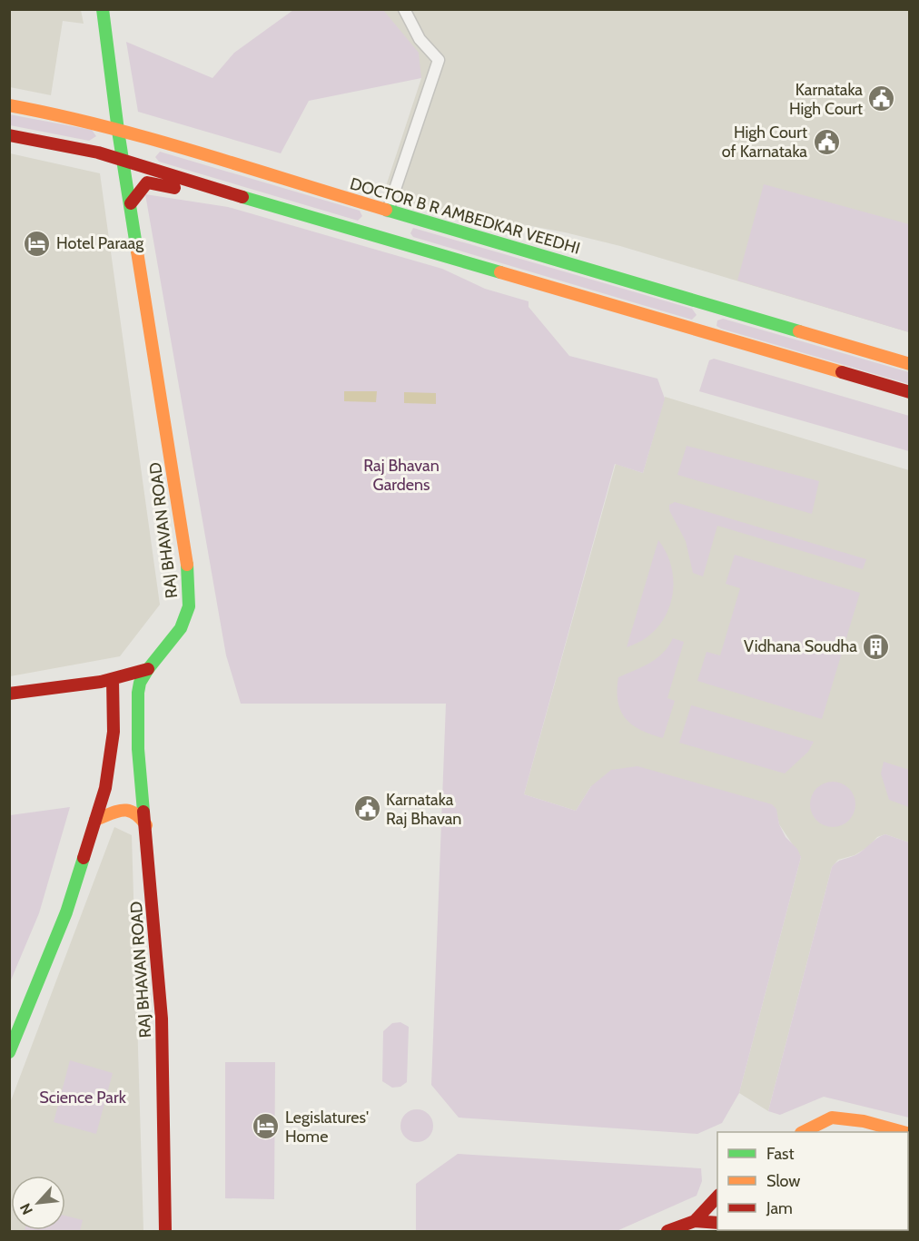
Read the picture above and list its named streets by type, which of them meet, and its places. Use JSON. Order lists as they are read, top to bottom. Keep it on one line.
{"streets":{"main road":["DOCTOR B R AMBEDKAR VEEDHI","RAJ BHAVAN ROAD"]},"crossings":[["DOCTOR B R AMBEDKAR VEEDHI","RAJ BHAVAN ROAD"]],"parks":["Raj Bhavan Gardens","Science Park"],"places":{"public building":["Karnataka High Court","High Court of Karnataka","Karnataka Raj Bhavan"],"hotel":["Hotel Paraag","Legislatures' Home"],"building":["Vidhana Soudha"]},"legend":["Fast","Slow","Jam"],"north":"bottom left"}
